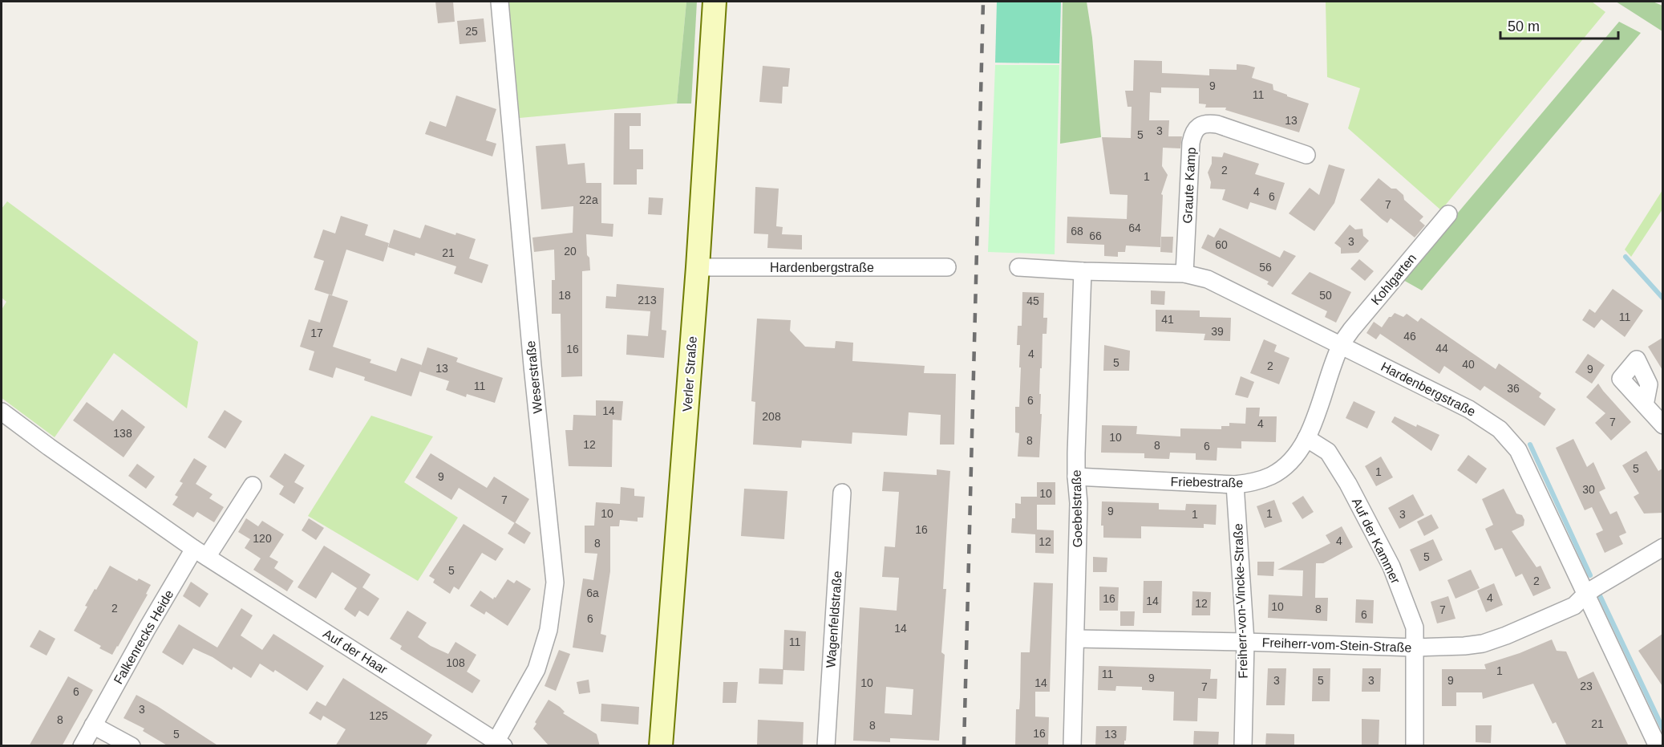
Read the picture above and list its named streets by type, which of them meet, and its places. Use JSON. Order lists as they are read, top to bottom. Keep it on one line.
{"streets":{"main road":["Verler Straße"],"street":["Graute Kamp","Hardenbergstraße","Kohlgarten","Weserstraße","Friebestraße","Goebelstraße","Auf der Kammer","Freiherr-von-Vincke-Straße","Wagenfeldstraße","Falkenrecks Heide","Freiherr-vom-Stein-Straße","Auf der Haar"]},"crossings":[["Graute Kamp","Hardenbergstraße"],["Hardenbergstraße","Kohlgarten"],["Hardenbergstraße","Verler Straße"],["Hardenbergstraße","Friebestraße"],["Hardenbergstraße","Goebelstraße"],["Hardenbergstraße","Freiherr-vom-Stein-Straße"],["Kohlgarten","Friebestraße"],["Weserstraße","Auf der Haar"],["Friebestraße","Goebelstraße"],["Friebestraße","Auf der Kammer"],["Friebestraße","Freiherr-von-Vincke-Straße"],["Goebelstraße","Freiherr-vom-Stein-Straße"],["Auf der Kammer","Freiherr-vom-Stein-Straße"],["Freiherr-von-Vincke-Straße","Freiherr-vom-Stein-Straße"],["Falkenrecks Heide","Auf der Haar"]],"house_numbers":["25","9","11","13","3","5","2","1","4","6","22a","7","64","68","66","3","60","20","21","56","18","50","213","45","11","41","39","17","46","44","16","4","5","40","2","13","9","11","36","6","14","208","7","4","138","10","8","12","8","6","5","1","9","30","10","7","9","10","1","1","3","16","120","4","12","8","5","5","2","6a","4","16","14","12","10","2","8","7","6","6","14","11","108","1","11","9","3","5","3","9","10","14","23","7","6","3","125","8","21","8","16","5","13"],"scale_bar":"50 m"}
